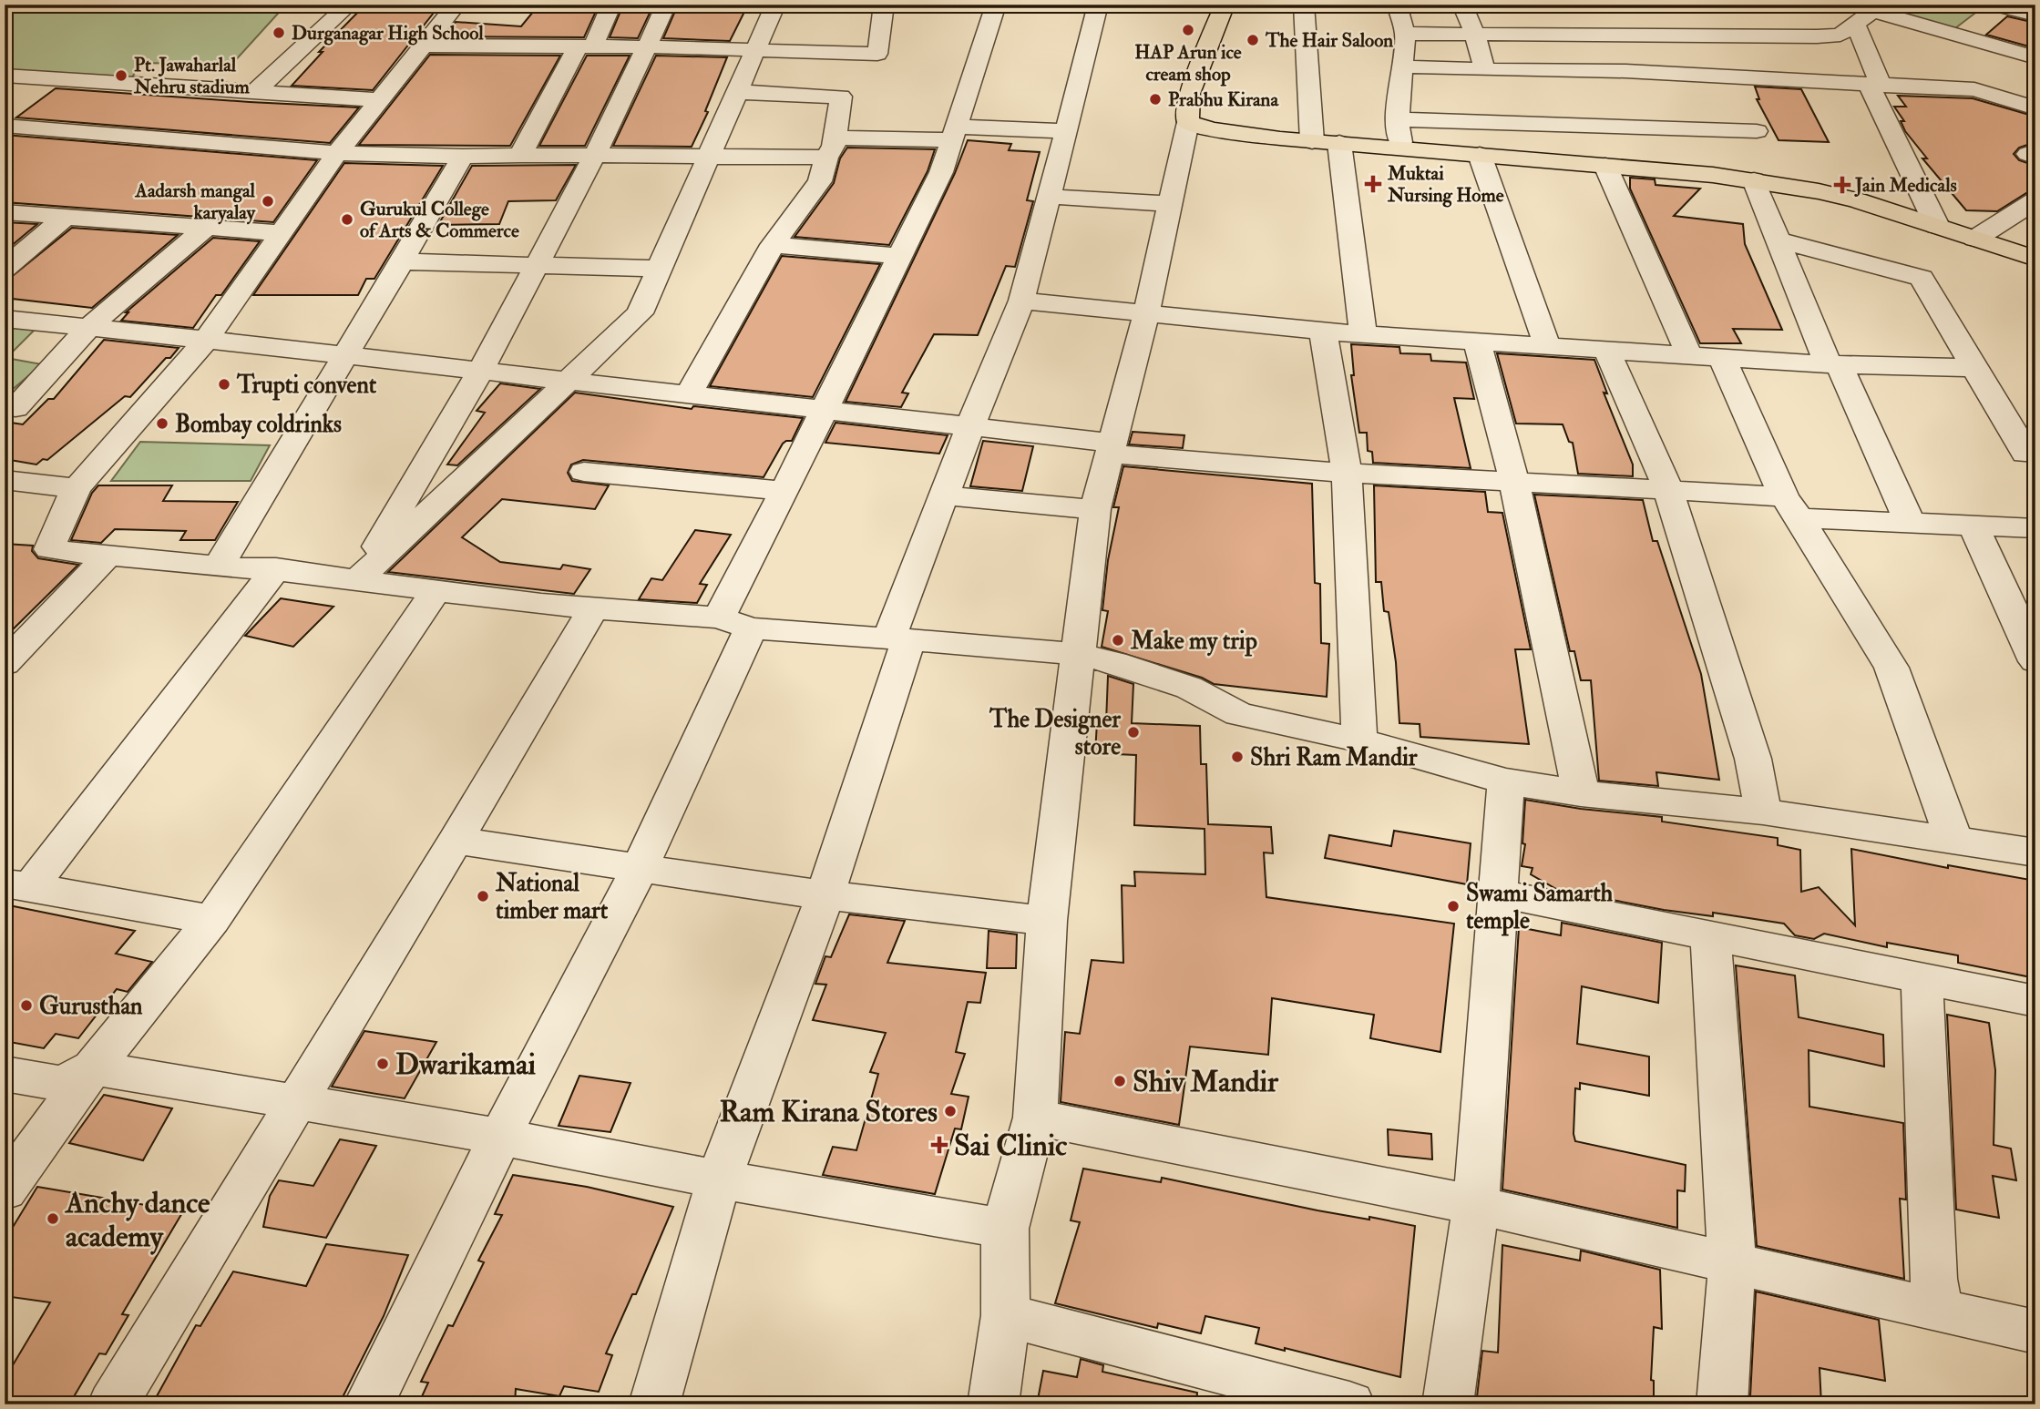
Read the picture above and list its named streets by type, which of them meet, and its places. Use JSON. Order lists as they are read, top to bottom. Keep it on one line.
{"places":{"other":["HAP Arun ice cream shop","Durganagar High School","The Hair Saloon","Pt. Jawaharlal Nehru stadium","Prabhu Kirana","Aadarsh mangal karyalay","Gurukul College of Arts & Commerce","Trupti convent","Bombay coldrinks","Make my trip","The Designer store","Shri Ram Mandir","National timber mart","Swami Samarth temple","Gurusthan","Dwarikamai","Shiv Mandir","Ram Kirana Stores","Anchy dance academy"],"health":["Muktai Nursing Home","Jain Medicals","Sai Clinic"]}}
